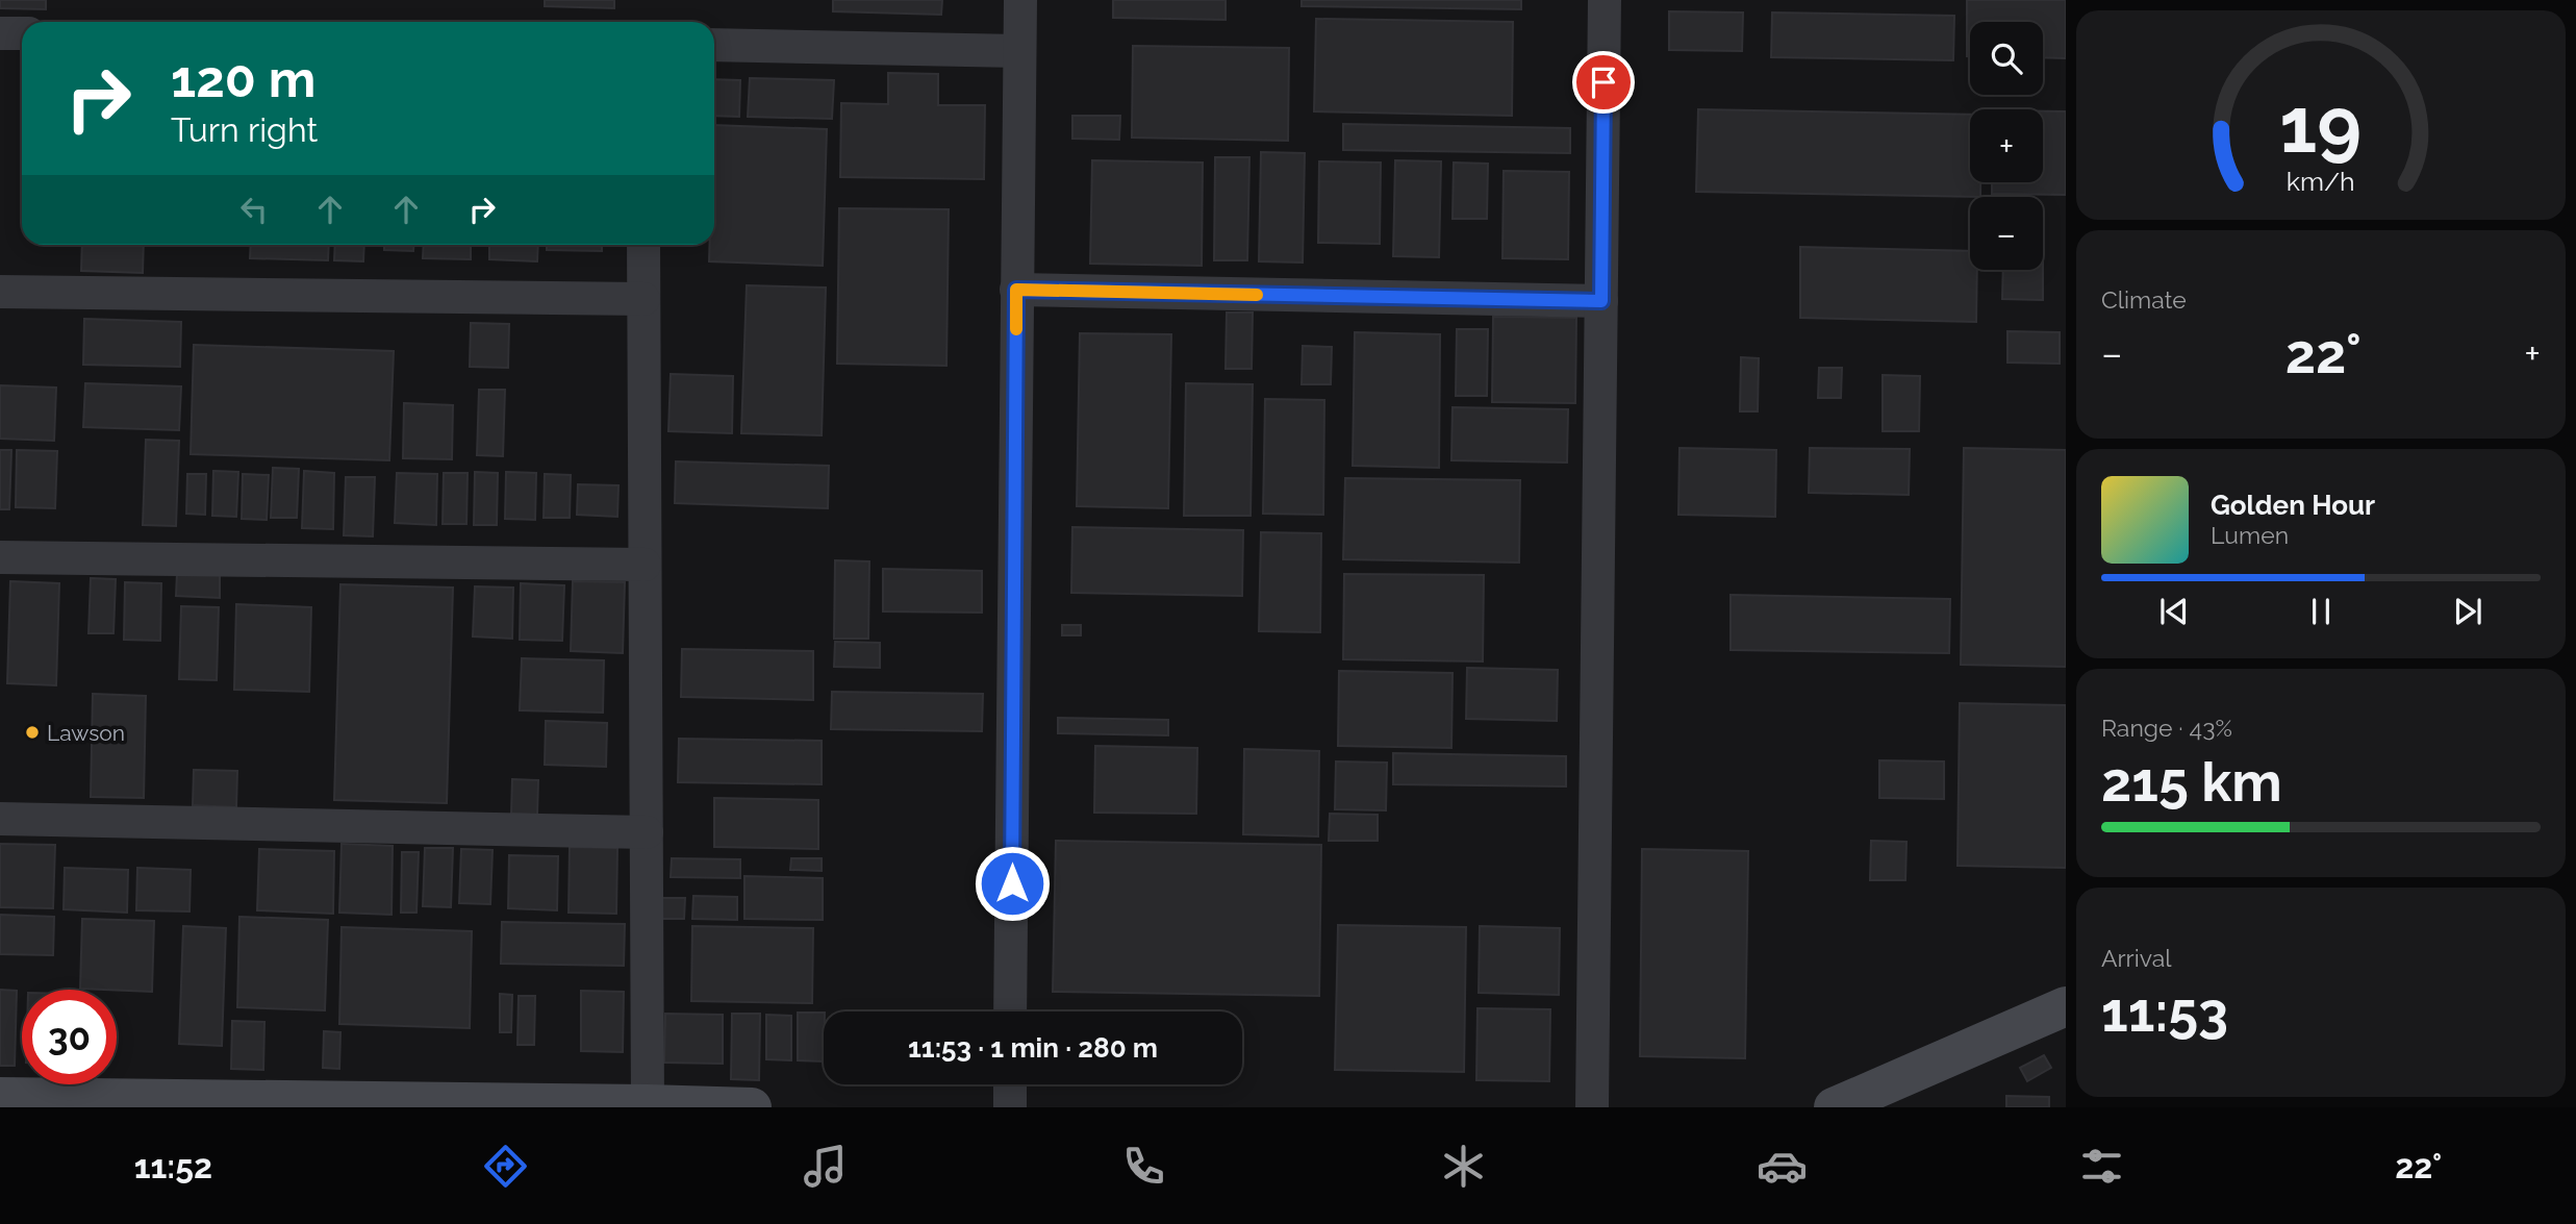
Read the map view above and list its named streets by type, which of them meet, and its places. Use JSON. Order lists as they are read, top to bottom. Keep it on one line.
{"places":["Lawson"],"page":{"map_buttons":["+","−"],"turn":["120 m","Turn right"],"tile":["Climate",["Range · 43%","215 km"],["Arrival","11:53"]],"heat":["−","22°","+"],"song":["Golden Hour","Lumen"],"limit":"30","trip":"11:53 · 1 min · 280 m","tabs":["11:52","22°"],"gauge":["19","km/h"]}}
